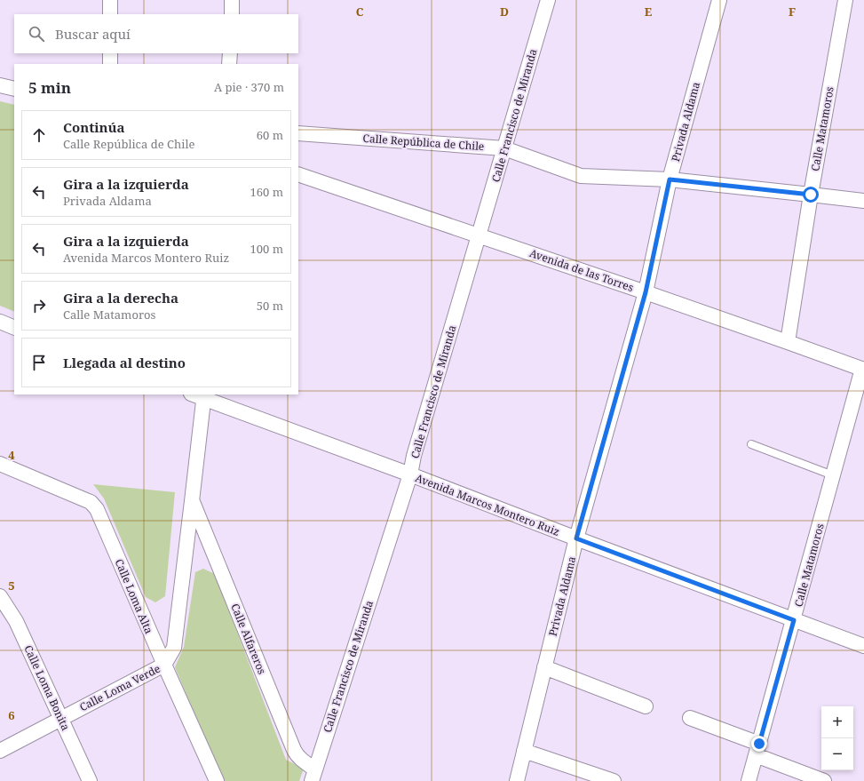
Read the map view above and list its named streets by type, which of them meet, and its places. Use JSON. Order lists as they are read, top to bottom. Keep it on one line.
{"streets":{"street":["Calle Francisco de Miranda","Privada Aldama","Calle Matamoros","Calle República de Chile","Avenida de las Torres","Avenida Marcos Montero Ruiz","Calle Loma Alta","Calle Alfareros","Calle Loma Bonita","Calle Loma Verde"]},"crossings":[["Calle Francisco de Miranda","Calle República de Chile"],["Calle Francisco de Miranda","Avenida de las Torres"],["Calle Francisco de Miranda","Avenida Marcos Montero Ruiz"],["Calle Francisco de Miranda","Calle Alfareros"],["Privada Aldama","Calle República de Chile"],["Privada Aldama","Avenida de las Torres"],["Privada Aldama","Avenida Marcos Montero Ruiz"],["Calle Matamoros","Calle República de Chile"],["Calle Matamoros","Avenida de las Torres"],["Calle Matamoros","Avenida Marcos Montero Ruiz"],["Avenida Marcos Montero Ruiz","Calle Alfareros"],["Calle Loma Alta","Calle Alfareros"],["Calle Loma Alta","Calle Loma Verde"],["Calle Alfareros","Calle Loma Verde"],["Calle Loma Bonita","Calle Loma Verde"]],"page":{"search":"Buscar aquí","heading":["5 min","A pie · 370 m"],"list":[["Continúa","Calle República de Chile","60 m"],["Gira a la izquierda","Privada Aldama","160 m"],["Gira a la izquierda","Avenida Marcos Montero Ruiz","100 m"],["Gira a la derecha","Calle Matamoros","50 m"],"Llegada al destino"],"map_buttons":["+","−"]},"grid":{"columns":["C","D","E","F"],"rows":["4","5","6"]}}
